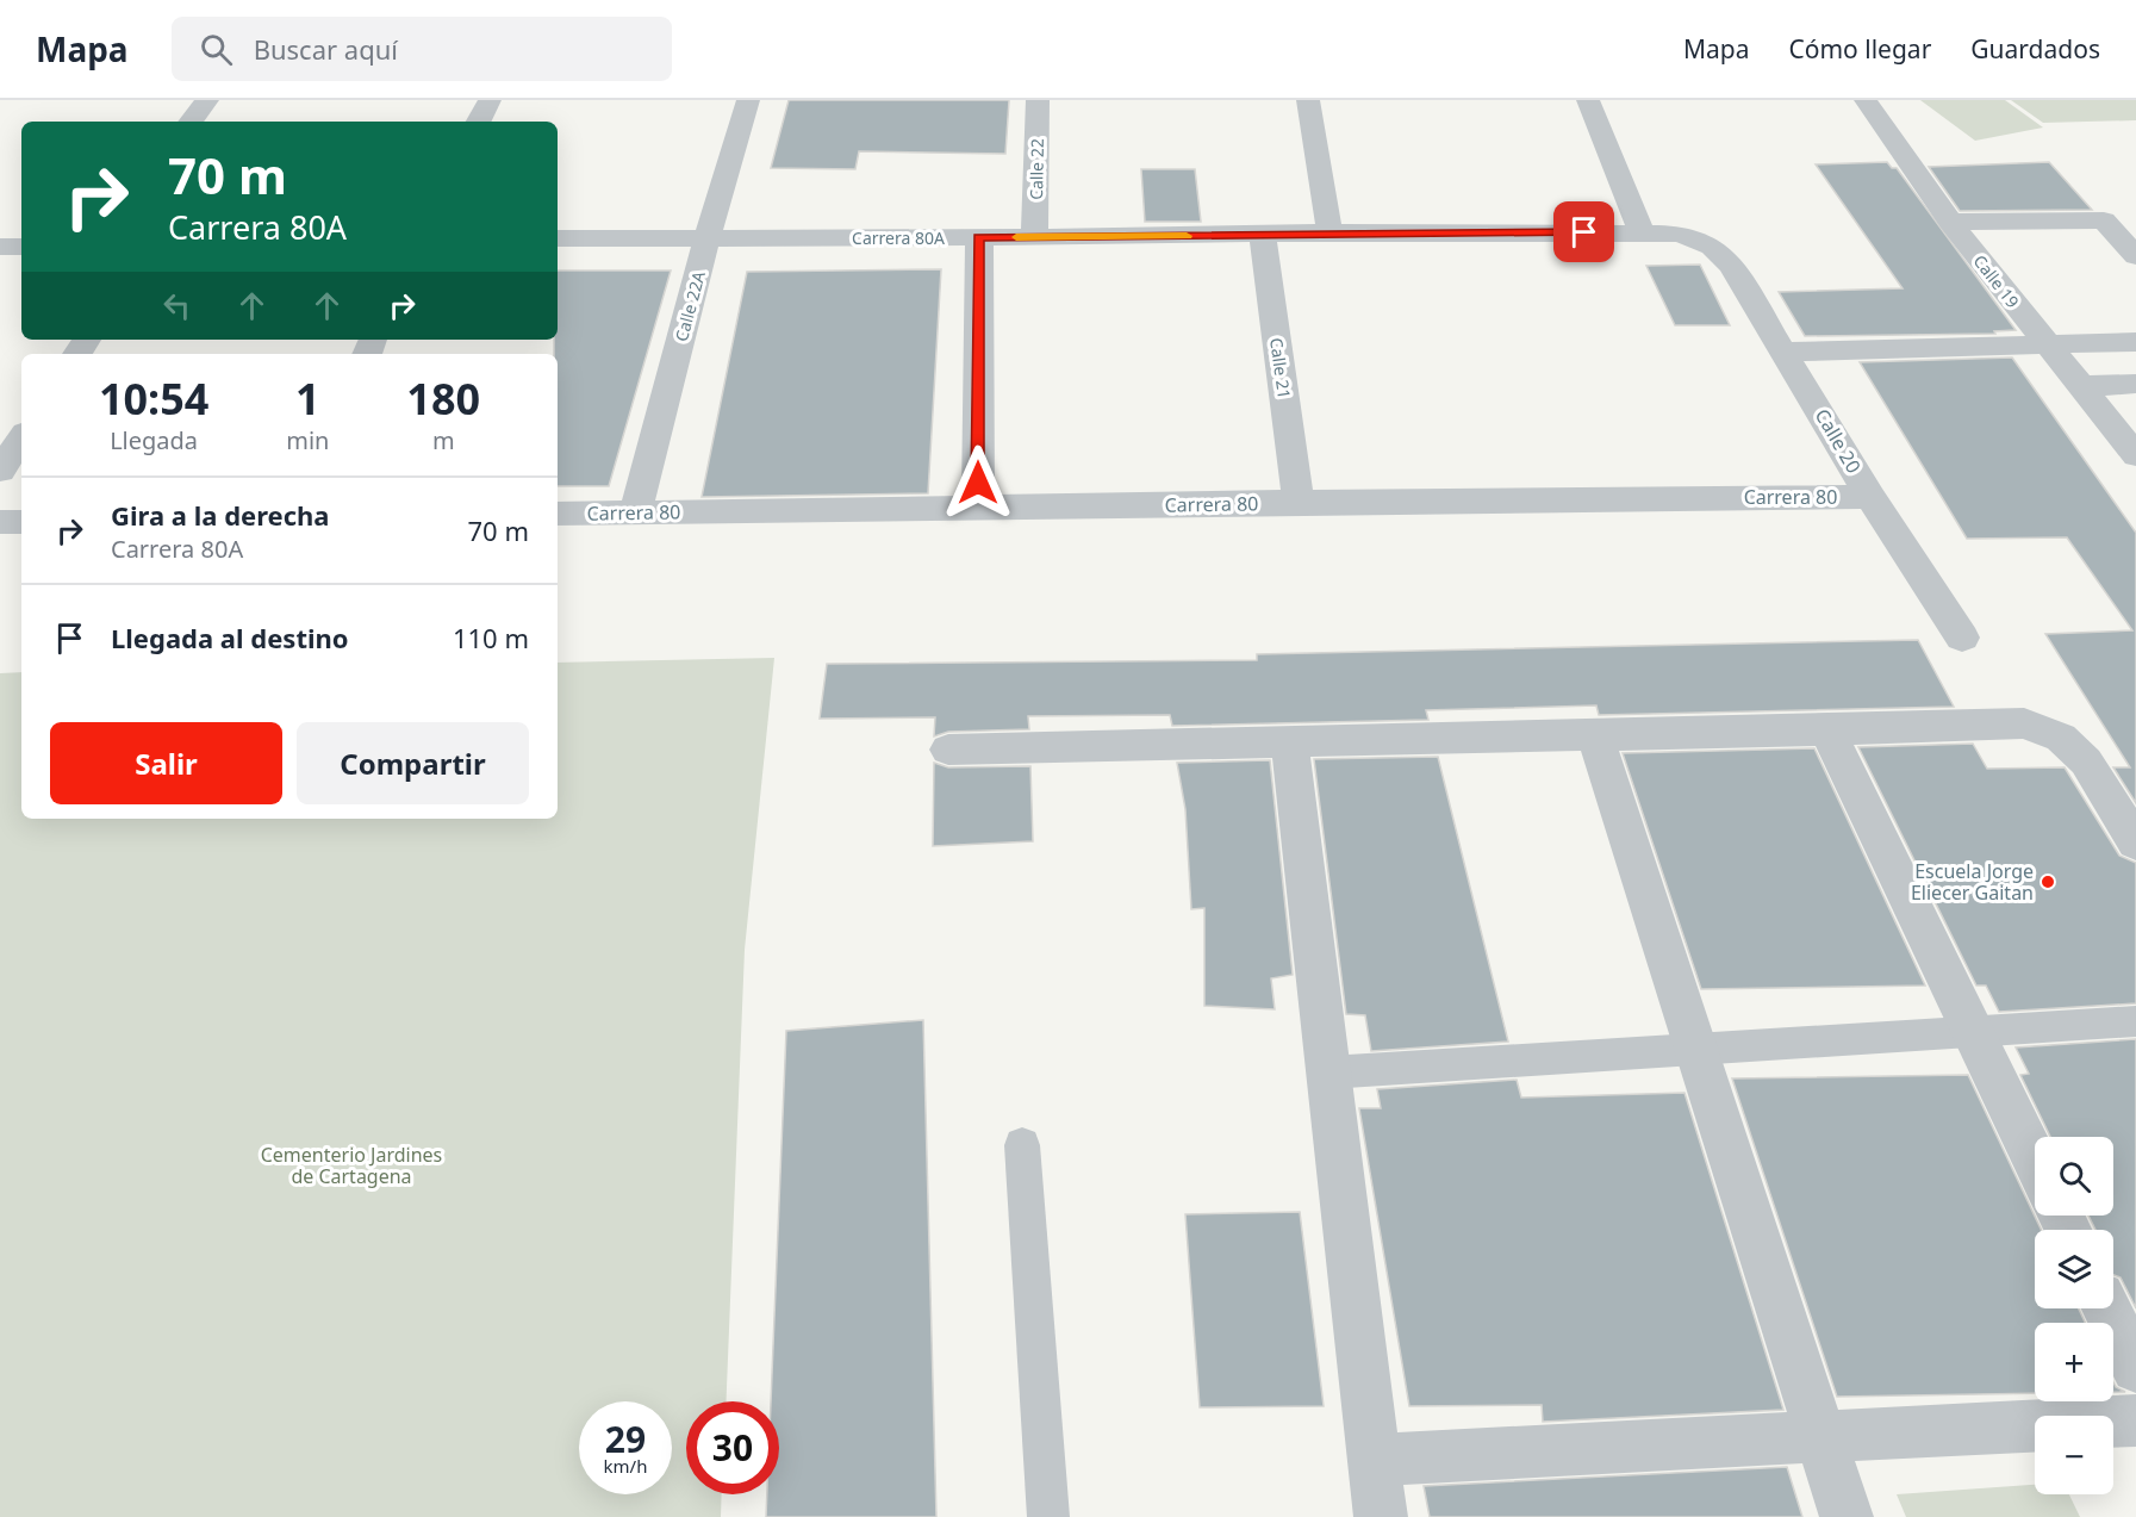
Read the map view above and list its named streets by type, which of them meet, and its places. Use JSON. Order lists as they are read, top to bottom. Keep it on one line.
{"streets":{"street":["Calle 22","Carrera 80A","Calle 19","Calle 22A","Calle 21","Calle 20","Carrera 80"]},"crossings":[["Calle 22","Carrera 80A"],["Carrera 80A","Calle 22A"],["Carrera 80A","Calle 21"],["Carrera 80A","Calle 20"],["Calle 22A","Carrera 80"],["Calle 21","Carrera 80"],["Calle 20","Carrera 80"]],"parks":["Cementerio Jardines de Cartagena"],"places":["Escuela Jorge Eliecer Gaitan"],"page":{"header":"Mapa","search":"Buscar aquí","nav":["Mapa","Cómo llegar","Guardados"],"turn":["70 m","Carrera 80A"],"eta":["10:54","Llegada","1","min","180","m"],"list":[{"name":"Gira a la derecha","note":"Carrera 80A","value":"70 m"},{"name":"Llegada al destino","value":"110 m"}],"buttons":["Salir","Compartir"],"map_buttons":["+","−"],"speed":"29 km/h","limit":"30"}}
